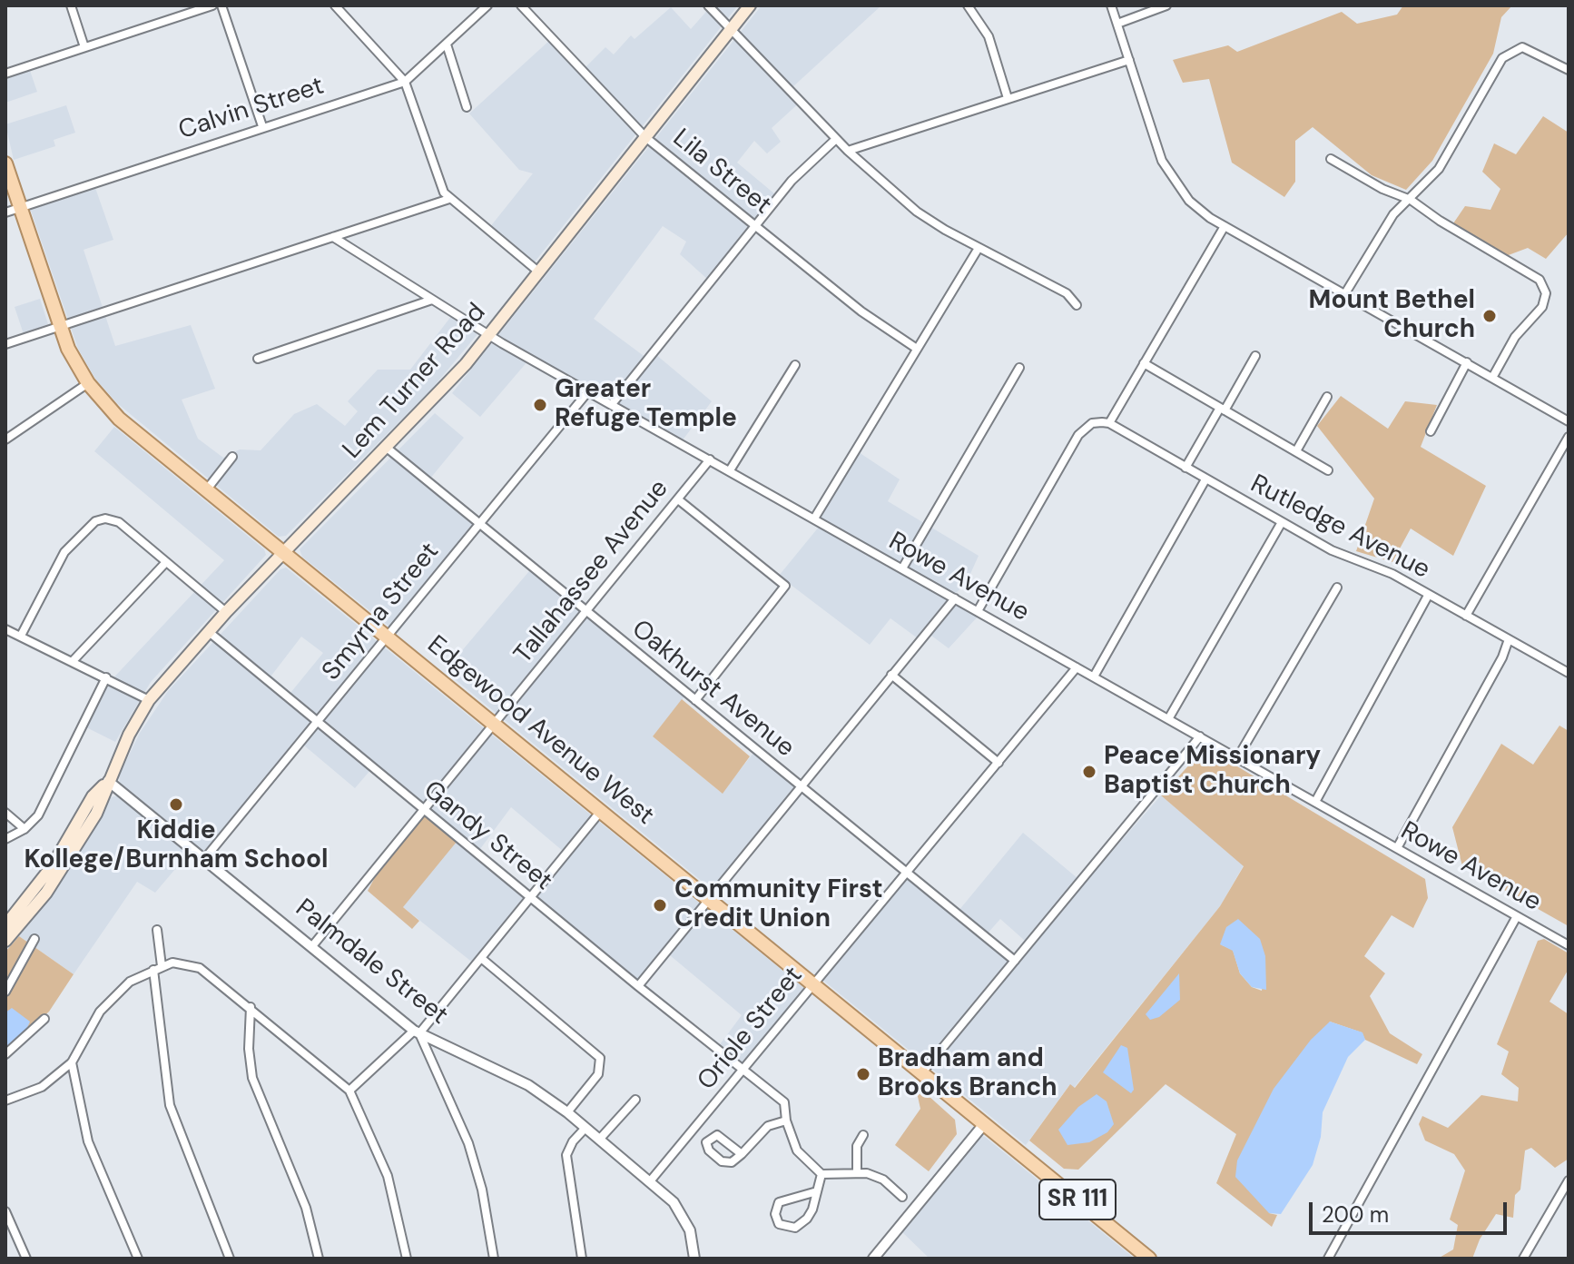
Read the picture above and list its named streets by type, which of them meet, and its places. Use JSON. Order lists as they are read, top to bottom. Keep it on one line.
{"streets":{"main road":["Lem Turner Road","Edgewood Avenue West","SR 111"],"street":["Calvin Street","Lila Street","Rutledge Avenue","Tallahassee Avenue","Rowe Avenue","Smyrna Street","Oakhurst Avenue","Gandy Street","Palmdale Street","Oriole Street"]},"crossings":[["Calvin Street","Edgewood Avenue West"],["Lila Street","Lem Turner Road"],["Lem Turner Road","Rowe Avenue"],["Lem Turner Road","Oakhurst Avenue"],["Lem Turner Road","Edgewood Avenue West"],["Lem Turner Road","Gandy Street"],["Lem Turner Road","Palmdale Street"],["Tallahassee Avenue","Rowe Avenue"],["Tallahassee Avenue","Oakhurst Avenue"],["Tallahassee Avenue","Edgewood Avenue West"],["Tallahassee Avenue","Gandy Street"],["Tallahassee Avenue","Palmdale Street"],["Rowe Avenue","Smyrna Street"],["Rowe Avenue","Oriole Street"],["Smyrna Street","Oakhurst Avenue"],["Smyrna Street","Edgewood Avenue West"],["Smyrna Street","Gandy Street"],["Smyrna Street","Palmdale Street"],["Oakhurst Avenue","Oriole Street"],["Edgewood Avenue West","Oriole Street"],["Gandy Street","Oriole Street"],["Palmdale Street","Oriole Street"]],"places":["Mount Bethel Church","Greater Refuge Temple","Peace Missionary Baptist Church","Kiddie Kollege/Burnham School","Community First Credit Union","Bradham and Brooks Branch"],"scale_bar":"200 m"}
